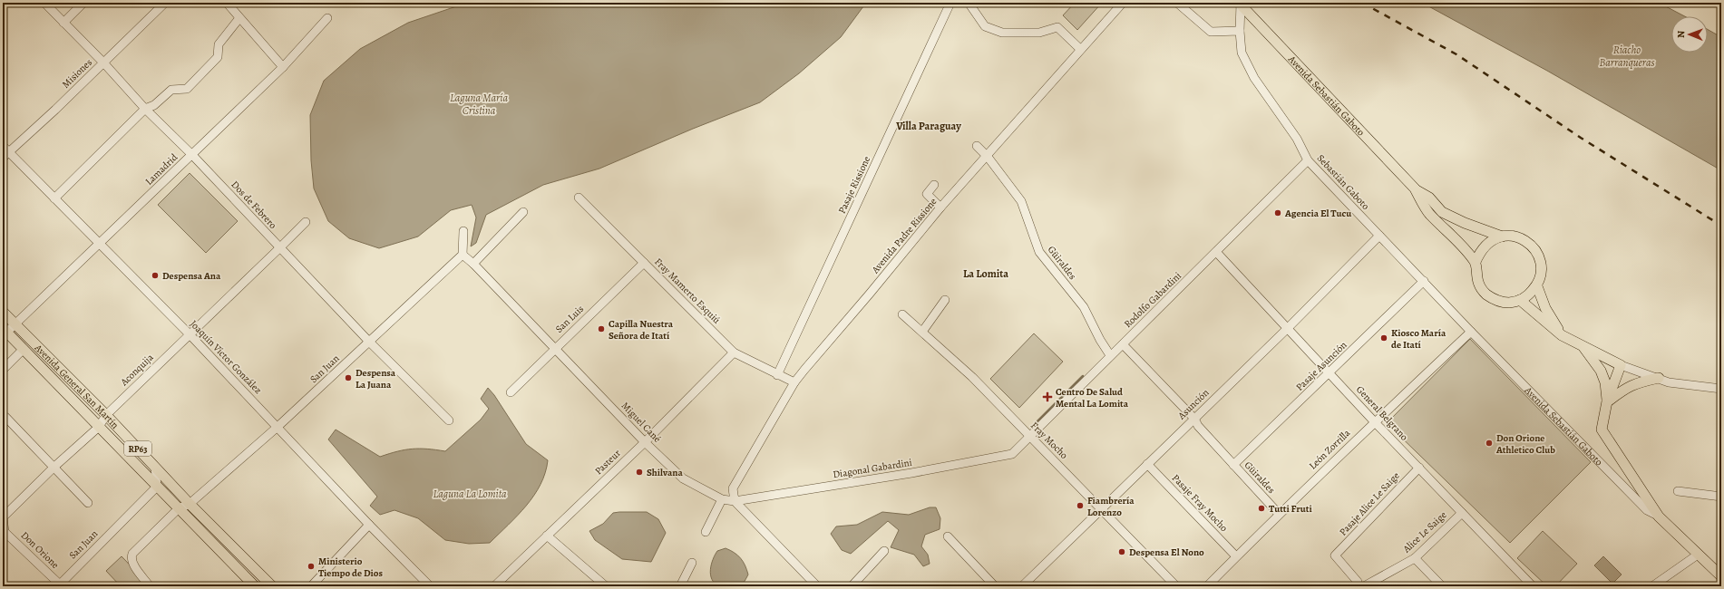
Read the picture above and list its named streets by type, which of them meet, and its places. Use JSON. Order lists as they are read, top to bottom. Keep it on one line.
{"streets":{"main road":["Avenida Sebastián Gaboto","Avenida General San Martín","RP63"],"street":["Misiones","Lamadrid","Sebastián Gaboto","Pasaje Rissione","Dos de Febrero","Avenida Padre Rissione","Güiraldes","Fray Mamerto Esquiú","Rodolfo Gabardini","San Luis","Joaquín Víctor González","Pasaje Asunción","San Juan","Aconquija","Asunción","General Belgrano","Miguel Cané","Fray Mocho","León Zorrilla","Pasteur","Diagonal Gabardini","Pasaje Fray Mocho","Pasaje Alice Le Saige","Alice Le Saige","Don Orione"]},"crossings":[["Misiones","Dos de Febrero"],["Misiones","Joaquín Víctor González"],["Avenida Sebastián Gaboto","Sebastián Gaboto"],["Avenida Sebastián Gaboto","León Zorrilla"],["Lamadrid","Dos de Febrero"],["Lamadrid","Joaquín Víctor González"],["Lamadrid","Avenida General San Martín"],["Sebastián Gaboto","Rodolfo Gabardini"],["Sebastián Gaboto","Pasaje Asunción"],["Sebastián Gaboto","Asunción"],["Sebastián Gaboto","León Zorrilla"],["Pasaje Rissione","Fray Mamerto Esquiú"],["Dos de Febrero","San Juan"],["Dos de Febrero","Aconquija"],["Avenida Padre Rissione","Güiraldes"],["Avenida Padre Rissione","Fray Mamerto Esquiú"],["Avenida Padre Rissione","Miguel Cané"],["Avenida Padre Rissione","Diagonal Gabardini"],["Güiraldes","Rodolfo Gabardini"],["Güiraldes","Pasaje Asunción"],["Güiraldes","Asunción"],["Güiraldes","León Zorrilla"],["Fray Mamerto Esquiú","San Luis"],["Fray Mamerto Esquiú","Pasteur"],["Rodolfo Gabardini","General Belgrano"],["Rodolfo Gabardini","Fray Mocho"],["Rodolfo Gabardini","Diagonal Gabardini"],["San Luis","Miguel Cané"],["Joaquín Víctor González","San Juan"],["Joaquín Víctor González","Aconquija"],["Pasaje Asunción","General Belgrano"],["San Juan","Avenida General San Martín"],["San Juan","Miguel Cané"],["San Juan","Don Orione"],["Aconquija","Avenida General San Martín"],["Aconquija","Don Orione"],["Asunción","General Belgrano"],["Asunción","Fray Mocho"],["Asunción","Pasaje Fray Mocho"],["General Belgrano","León Zorrilla"],["General Belgrano","Pasaje Alice Le Saige"],["General Belgrano","Alice Le Saige"],["Miguel Cané","Pasteur"],["Miguel Cané","Diagonal Gabardini"],["León Zorrilla","Pasaje Fray Mocho"]],"districts":["Villa Paraguay","La Lomita"],"water":["Riacho Barranqueras","Laguna María Cristina","Laguna La Lomita"],"places":{"other":["Agencia El Tucu","Despensa Ana","Capilla Nuestra Señora de Itatí","Kiosco María de Itatí","Despensa La Juana","Don Orione Athletico Club","Shilvana","Fiambrería Lorenzo","Tutti Fruti","Despensa El Nono","Ministerio Tiempo de Dios"],"health":["Centro De Salud Mental La Lomita"]},"north":"left"}
